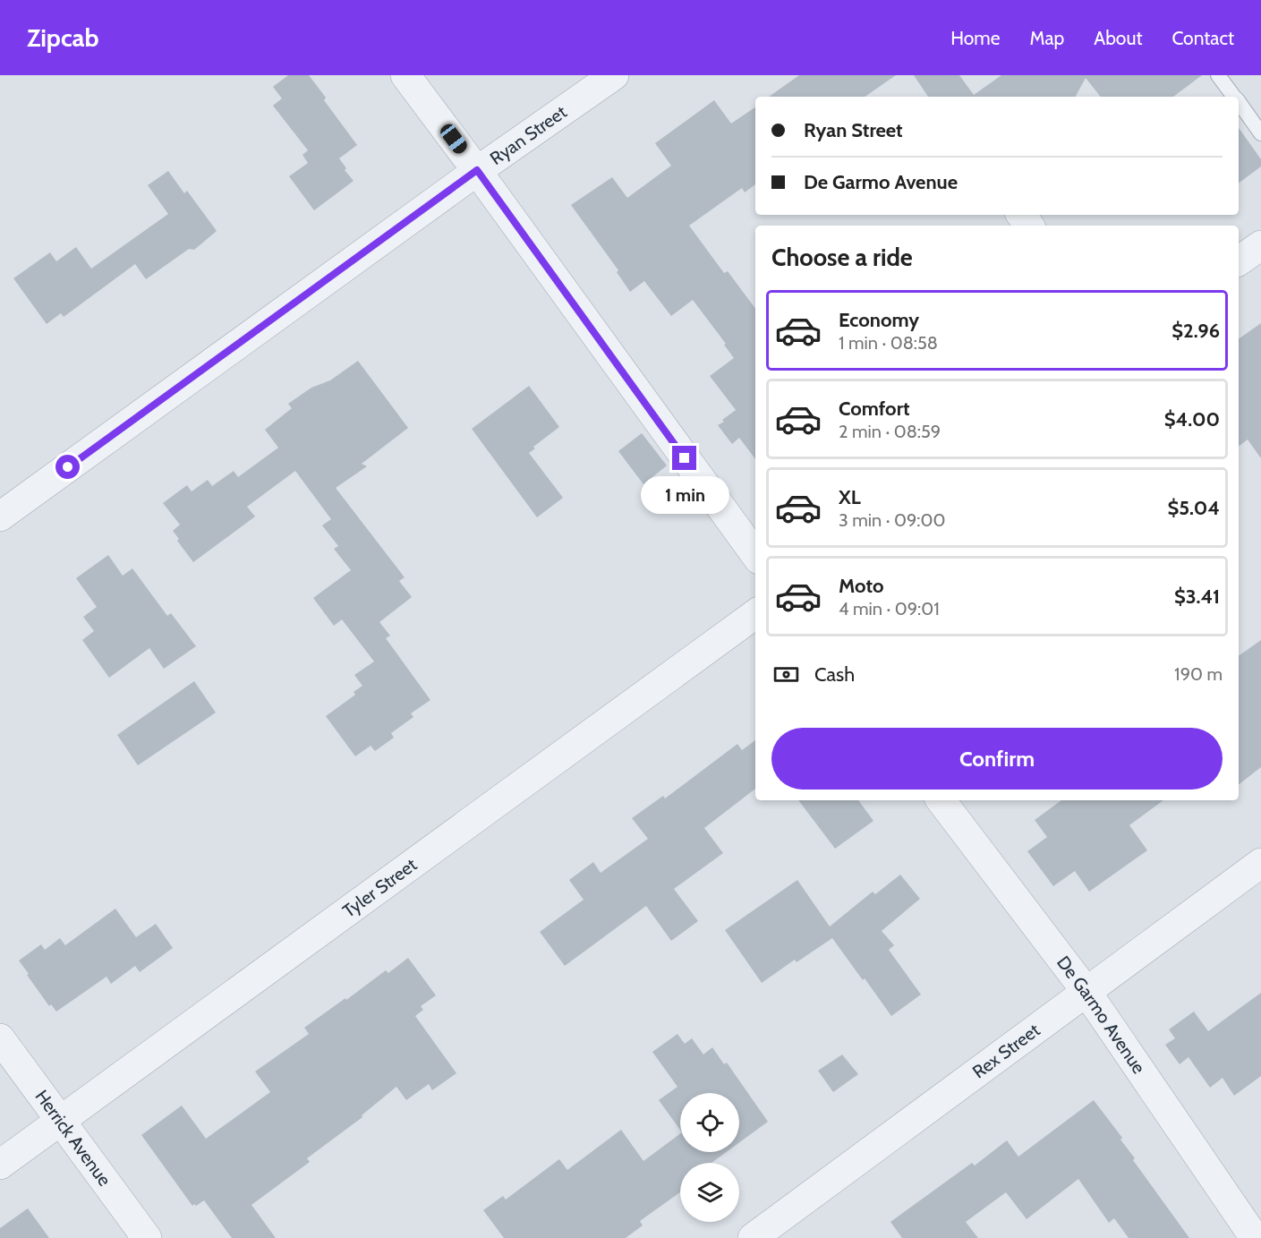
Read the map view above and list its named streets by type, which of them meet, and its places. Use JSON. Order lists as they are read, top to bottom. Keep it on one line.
{"streets":{"street":["Ryan Street","Tyler Street","De Garmo Avenue","Rex Street","Herrick Avenue"]},"crossings":[["Tyler Street","Herrick Avenue"],["De Garmo Avenue","Rex Street"]],"page":{"header":"Zipcab","nav":["Home","Map","About","Contact"],"banner":["Ryan Street","De Garmo Avenue"],"heading":"Choose a ride","list":[{"name":"Economy","note":"1 min · 08:58","value":"$2.96"},{"name":"Comfort","note":"2 min · 08:59","value":"$4.00"},{"name":"XL","note":"3 min · 09:00","value":"$5.04"},{"name":"Moto","note":"4 min · 09:01","value":"$3.41"}],"bubble":"1 min","pay":["Cash","190 m"],"buttons":"Confirm"}}
